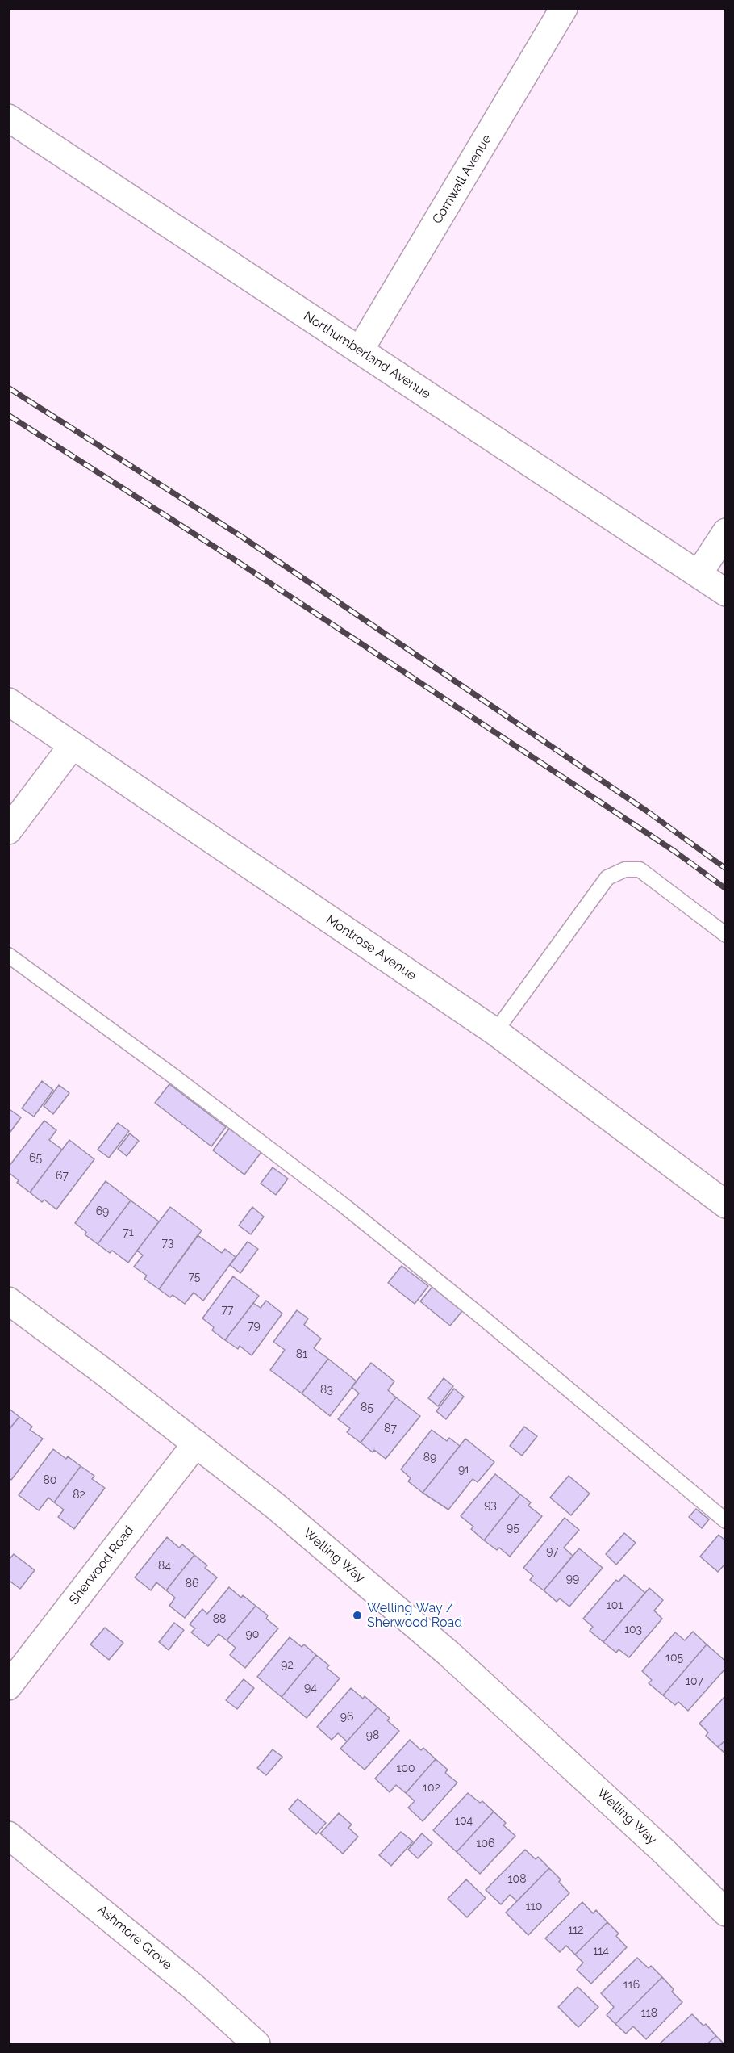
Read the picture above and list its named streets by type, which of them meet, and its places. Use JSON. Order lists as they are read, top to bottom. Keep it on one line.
{"streets":{"street":["Cornwall Avenue","Northumberland Avenue","Montrose Avenue","Welling Way","Sherwood Road","Ashmore Grove"]},"crossings":[["Cornwall Avenue","Northumberland Avenue"],["Welling Way","Sherwood Road"]],"places":["Welling Way / Sherwood Road"],"house_numbers":["65","67","69","71","73","75","77","79","81","83","85","87","89","91","80","82","93","95","97","84","99","86","101","88","103","90","105","92","107","94","96","98","100","102","104","106","108","110","112","114","116","118"]}
